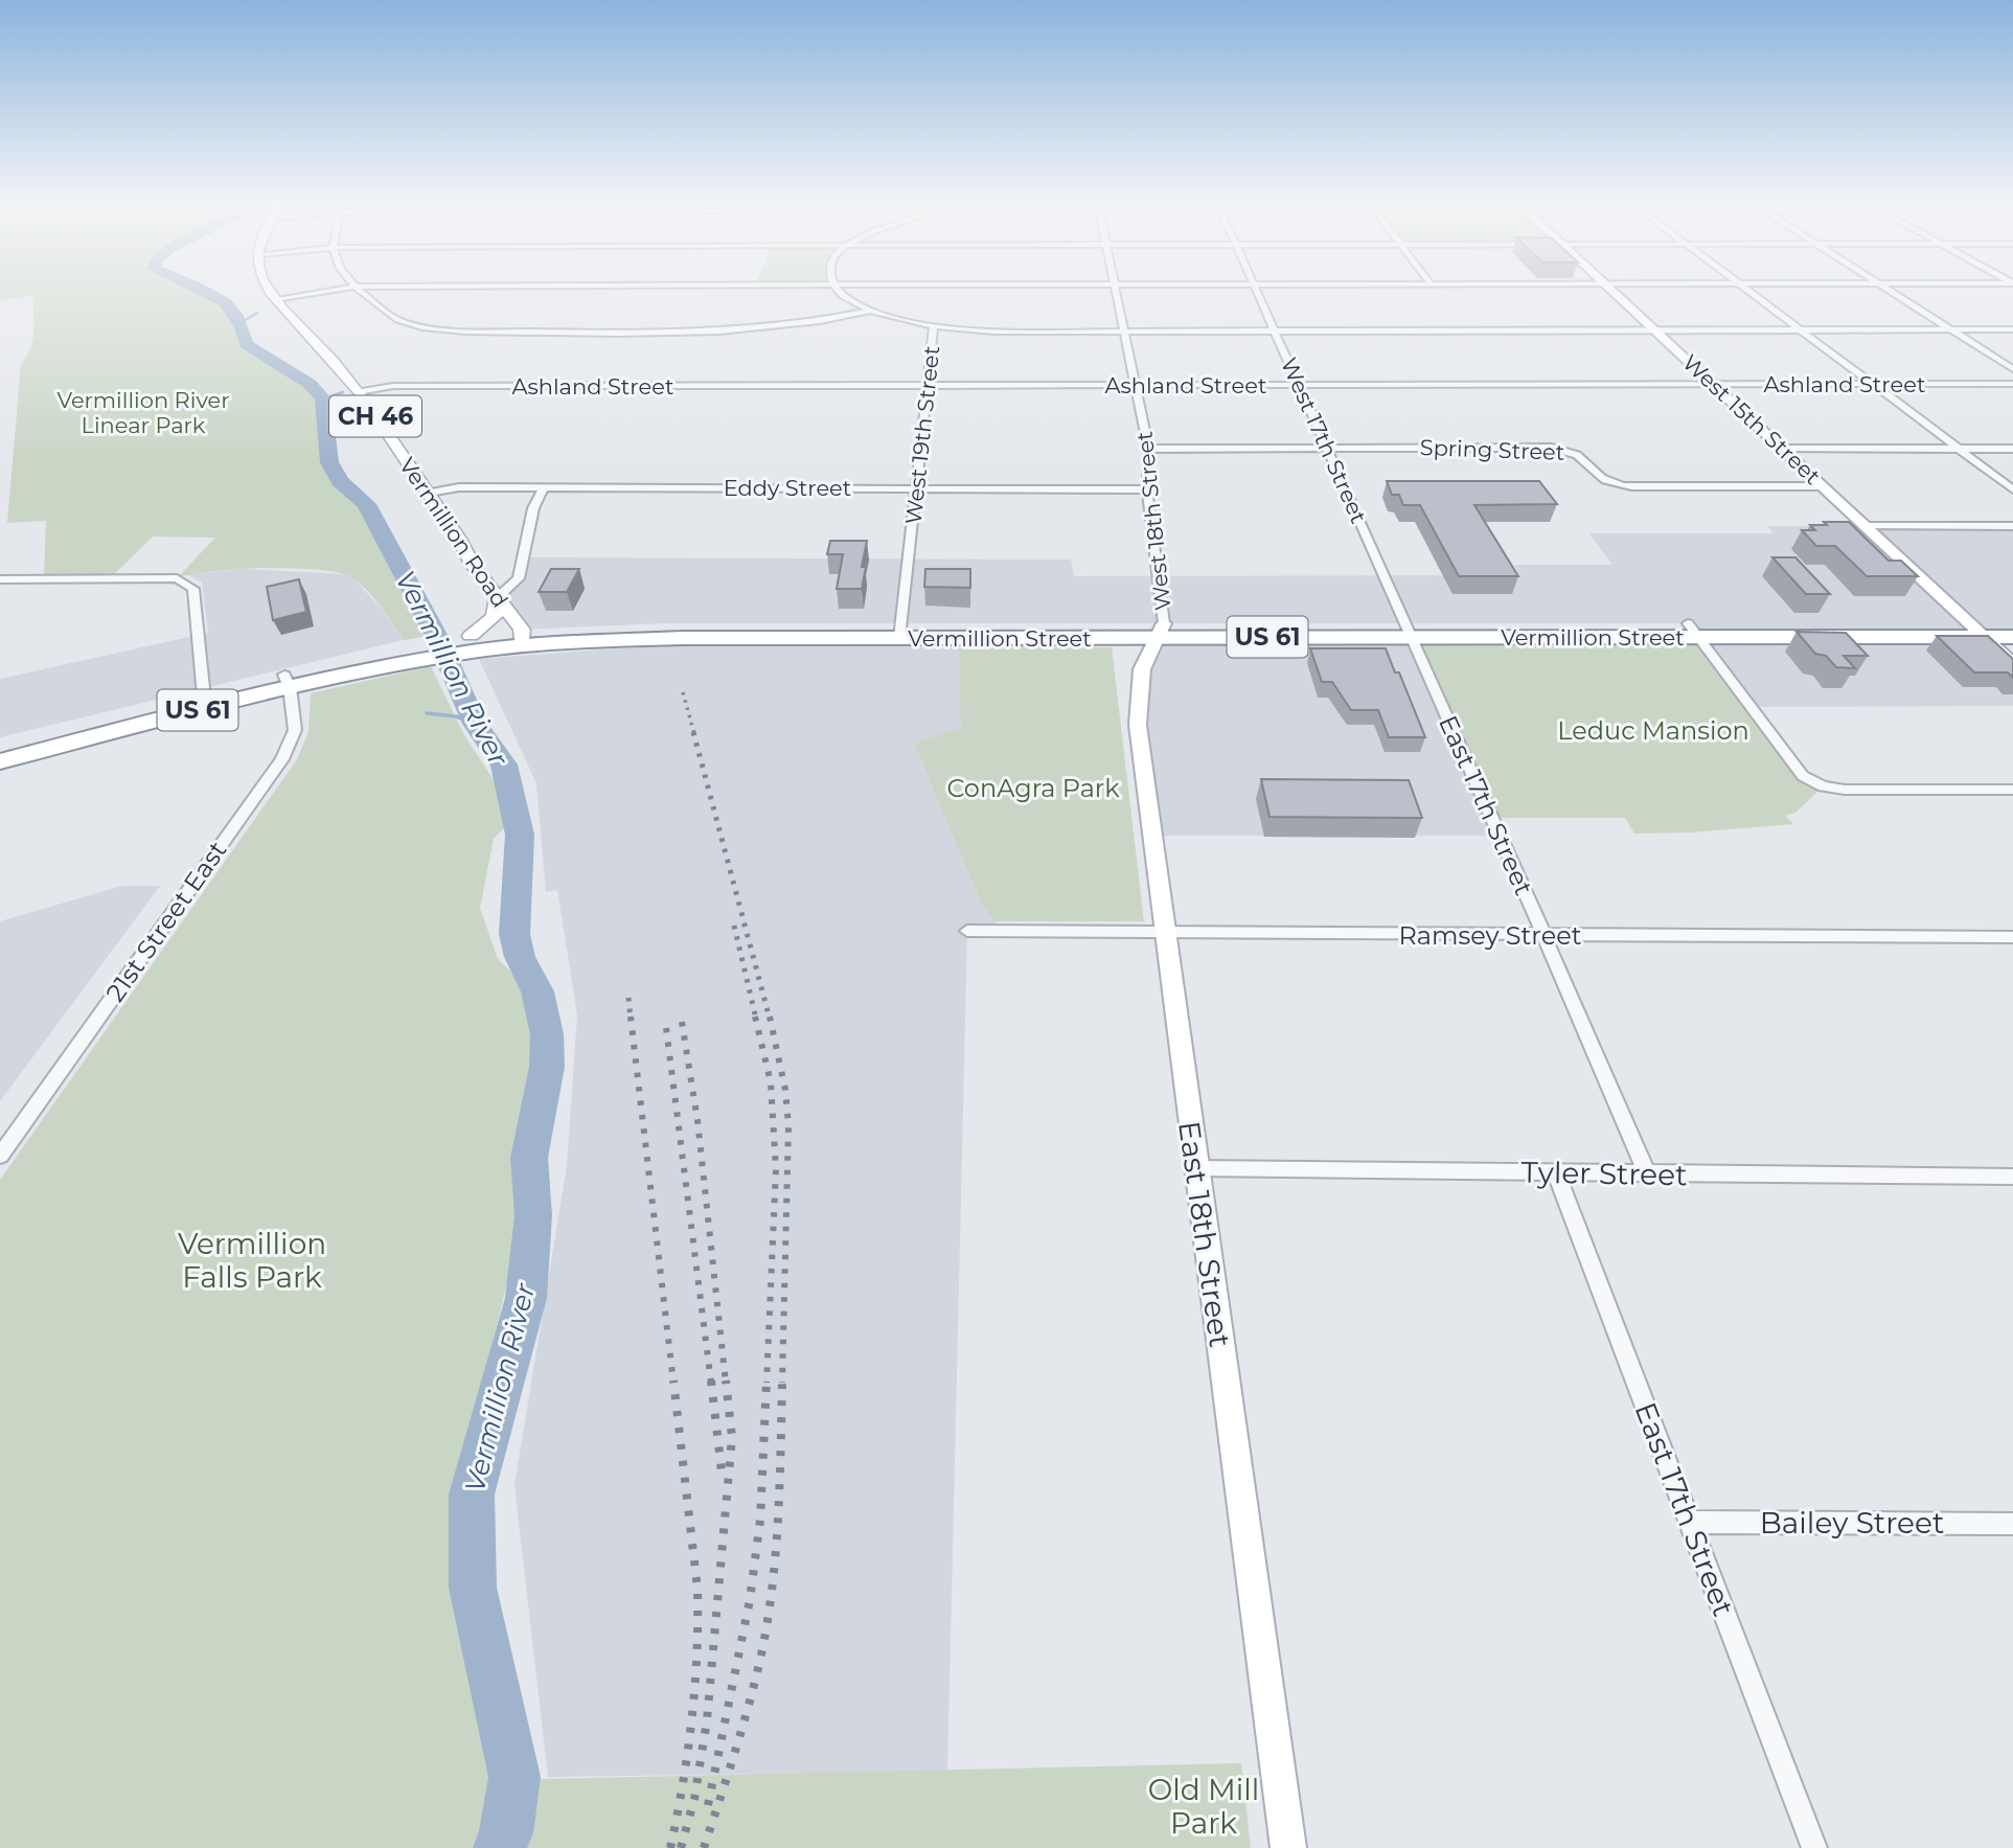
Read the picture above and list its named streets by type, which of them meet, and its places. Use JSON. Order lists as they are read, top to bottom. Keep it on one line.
{"streets":{"highway":["US 61","Vermillion Street"],"main road":["CH 46","Vermillion Road"],"street":["Ashland Street","West 15th Street","West 19th Street","West 17th Street","Spring Street","Eddy Street","West 18th Street","East 17th Street","21st Street East","Ramsey Street","Tyler Street","East 18th Street","Bailey Street"]},"crossings":[["Ashland Street","West 15th Street"],["Ashland Street","West 19th Street"],["Ashland Street","West 17th Street"],["Ashland Street","West 18th Street"],["Ashland Street","Vermillion Road"],["West 15th Street","Spring Street"],["West 15th Street","Vermillion Street"],["West 19th Street","Eddy Street"],["West 19th Street","Vermillion Street"],["West 17th Street","Spring Street"],["West 17th Street","Vermillion Street"],["West 17th Street","East 17th Street"],["Spring Street","West 18th Street"],["Eddy Street","West 18th Street"],["Eddy Street","Vermillion Road"],["West 18th Street","Vermillion Street"],["West 18th Street","East 18th Street"],["Vermillion Road","Vermillion Street"],["Vermillion Street","East 17th Street"],["Vermillion Street","21st Street East"],["Vermillion Street","East 18th Street"],["East 17th Street","Ramsey Street"],["East 17th Street","Tyler Street"],["East 17th Street","Bailey Street"],["Ramsey Street","East 18th Street"],["Tyler Street","East 18th Street"]],"water":["Vermillion River"],"parks":["Vermillion River Linear Park","Leduc Mansion","ConAgra Park","Vermillion Falls Park","Old Mill Park"]}
